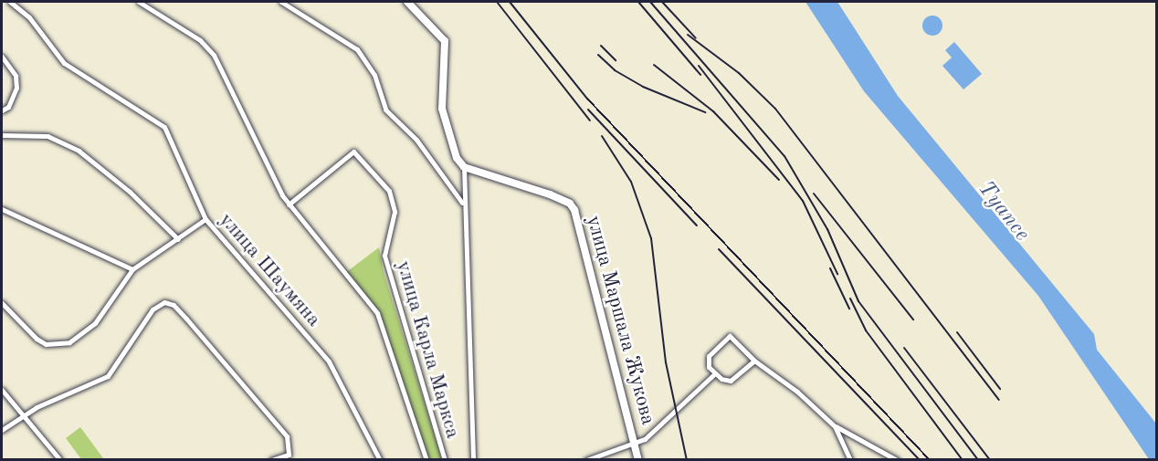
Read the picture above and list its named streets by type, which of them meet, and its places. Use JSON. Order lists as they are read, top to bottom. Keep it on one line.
{"streets":{"main road":["улица Маршала Жукова"],"street":["улица Шаумяна","улица Карла Маркса"]},"water":["Туапсе"]}
